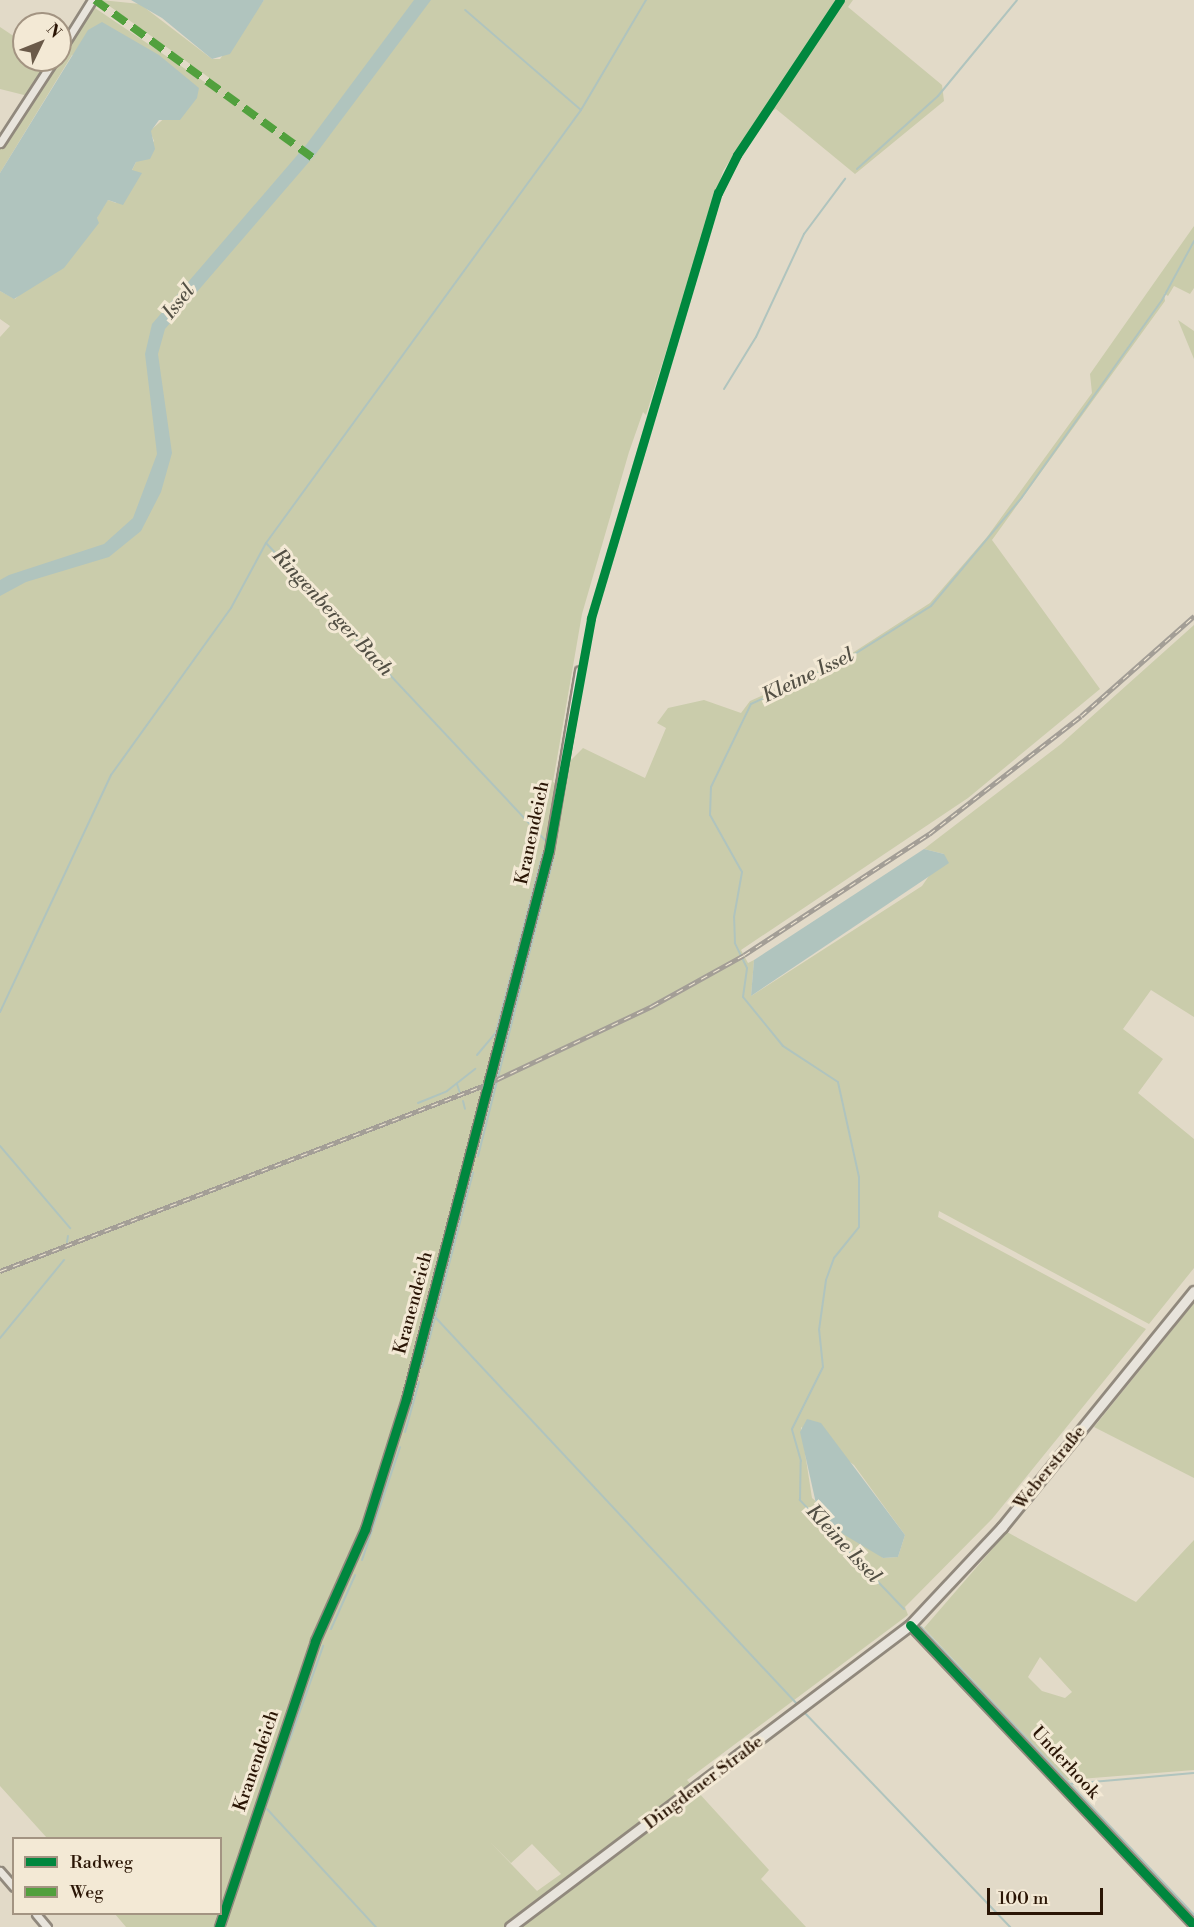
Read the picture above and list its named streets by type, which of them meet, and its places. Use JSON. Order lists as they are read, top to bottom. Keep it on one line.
{"streets":{"main road":["Weberstraße","Dingdener Straße"],"street":["Kranendeich","Underhook"]},"crossings":[["Weberstraße","Underhook"],["Weberstraße","Dingdener Straße"]],"water":["Issel","Ringenberger Bach","Kleine Issel"],"legend":["Radweg","Weg"],"scale_bar":"100 m","north":"top right"}
